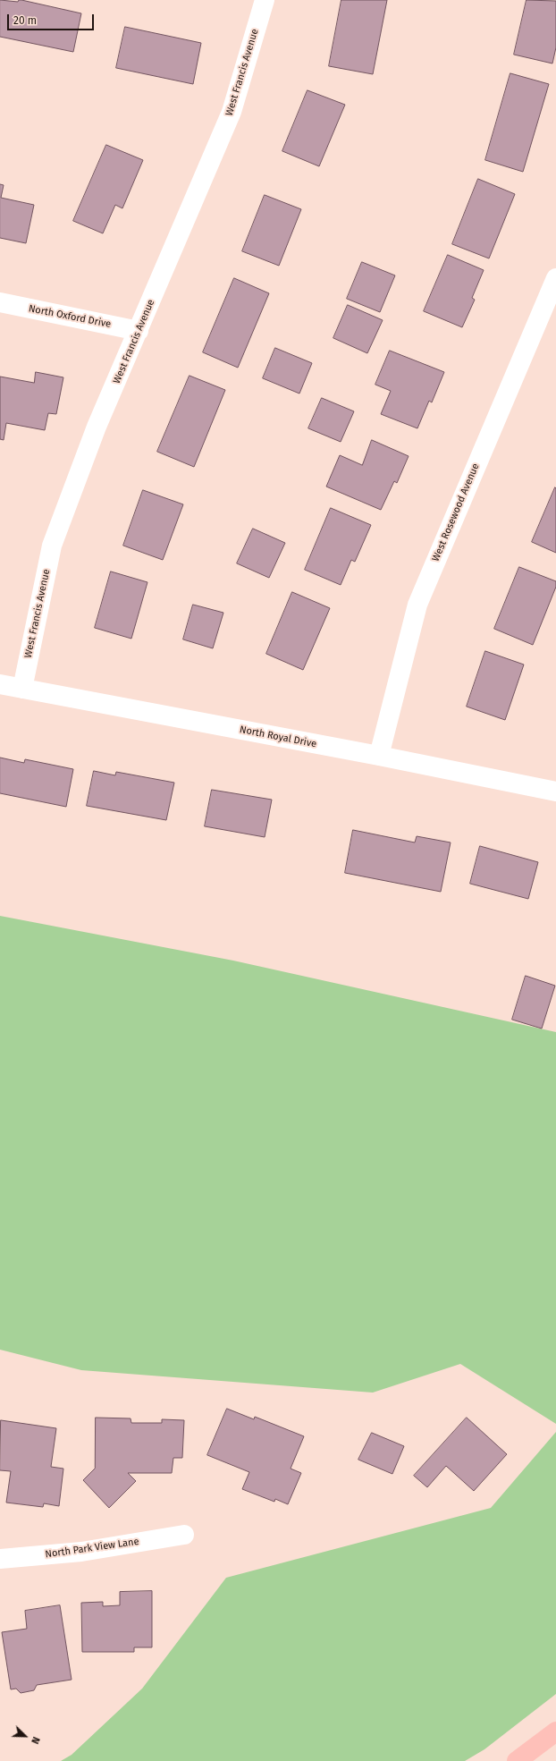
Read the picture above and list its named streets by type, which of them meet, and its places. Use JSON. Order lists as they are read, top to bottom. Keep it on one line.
{"streets":{"street":["West Francis Avenue","North Oxford Drive","West Rosewood Avenue","North Royal Drive","North Park View Lane"]},"crossings":[["West Francis Avenue","North Oxford Drive"],["West Francis Avenue","North Royal Drive"],["West Rosewood Avenue","North Royal Drive"]],"scale_bar":"20 m","north":"bottom right"}
